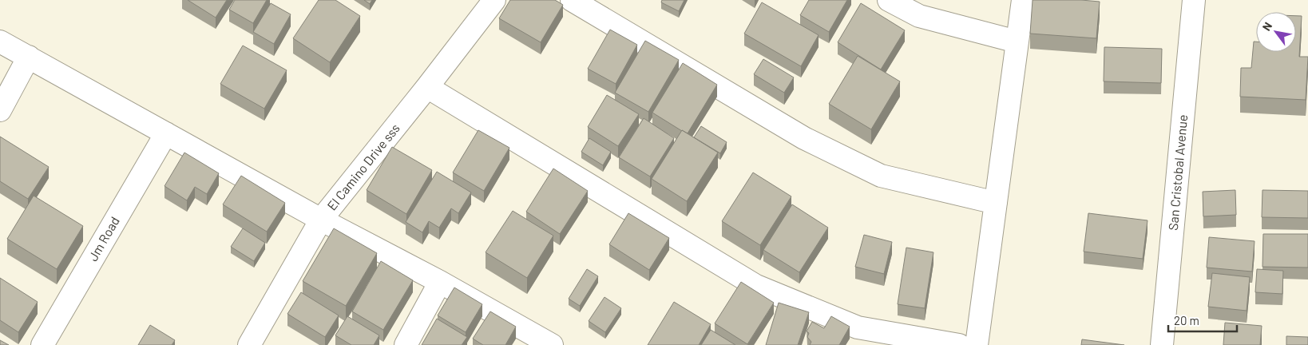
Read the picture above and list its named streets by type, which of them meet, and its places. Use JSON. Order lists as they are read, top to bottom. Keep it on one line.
{"streets":{"street":["El Camino Drive sss","San Cristobal Avenue","Jm Road"]},"scale_bar":"20 m","north":"top left"}
